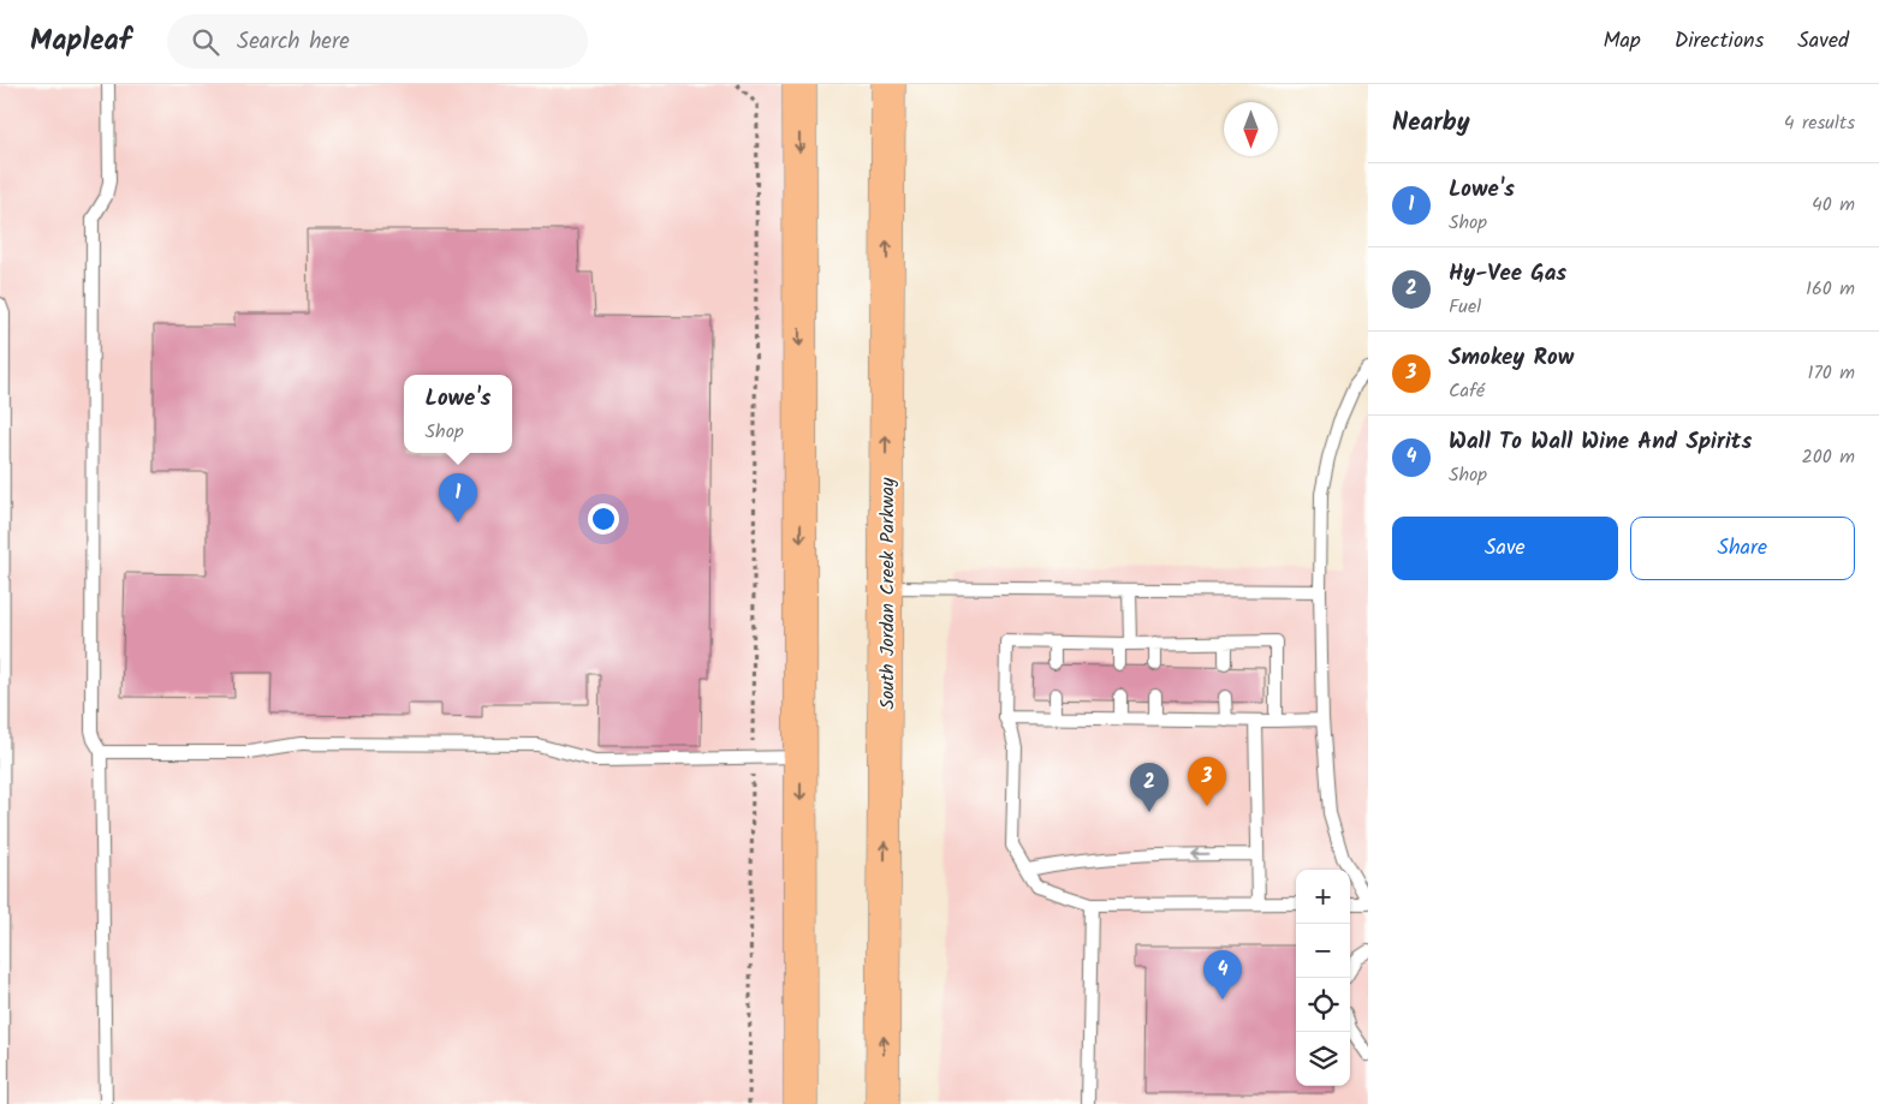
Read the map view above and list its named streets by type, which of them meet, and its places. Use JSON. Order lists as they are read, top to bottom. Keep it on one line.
{"streets":{"main road":["South Jordan Creek Parkway"]},"north":"bottom","page":{"header":"Mapleaf","search":"Search here","nav":["Map","Directions","Saved"],"heading":["Nearby","4 results"],"list":[{"mark":"1","name":"Lowe's","note":"Shop","value":"40 m"},{"mark":"2","name":"Hy-Vee Gas","note":"Fuel","value":"160 m"},{"mark":"3","name":"Smokey Row","note":"Café","value":"170 m"},{"mark":"4","name":"Wall To Wall Wine And Spirits","note":"Shop","value":"200 m"}],"popup":["Lowe's","Shop"],"pins":["1","3","2","4"],"buttons":["Save","Share"],"map_buttons":["+","−"]}}
